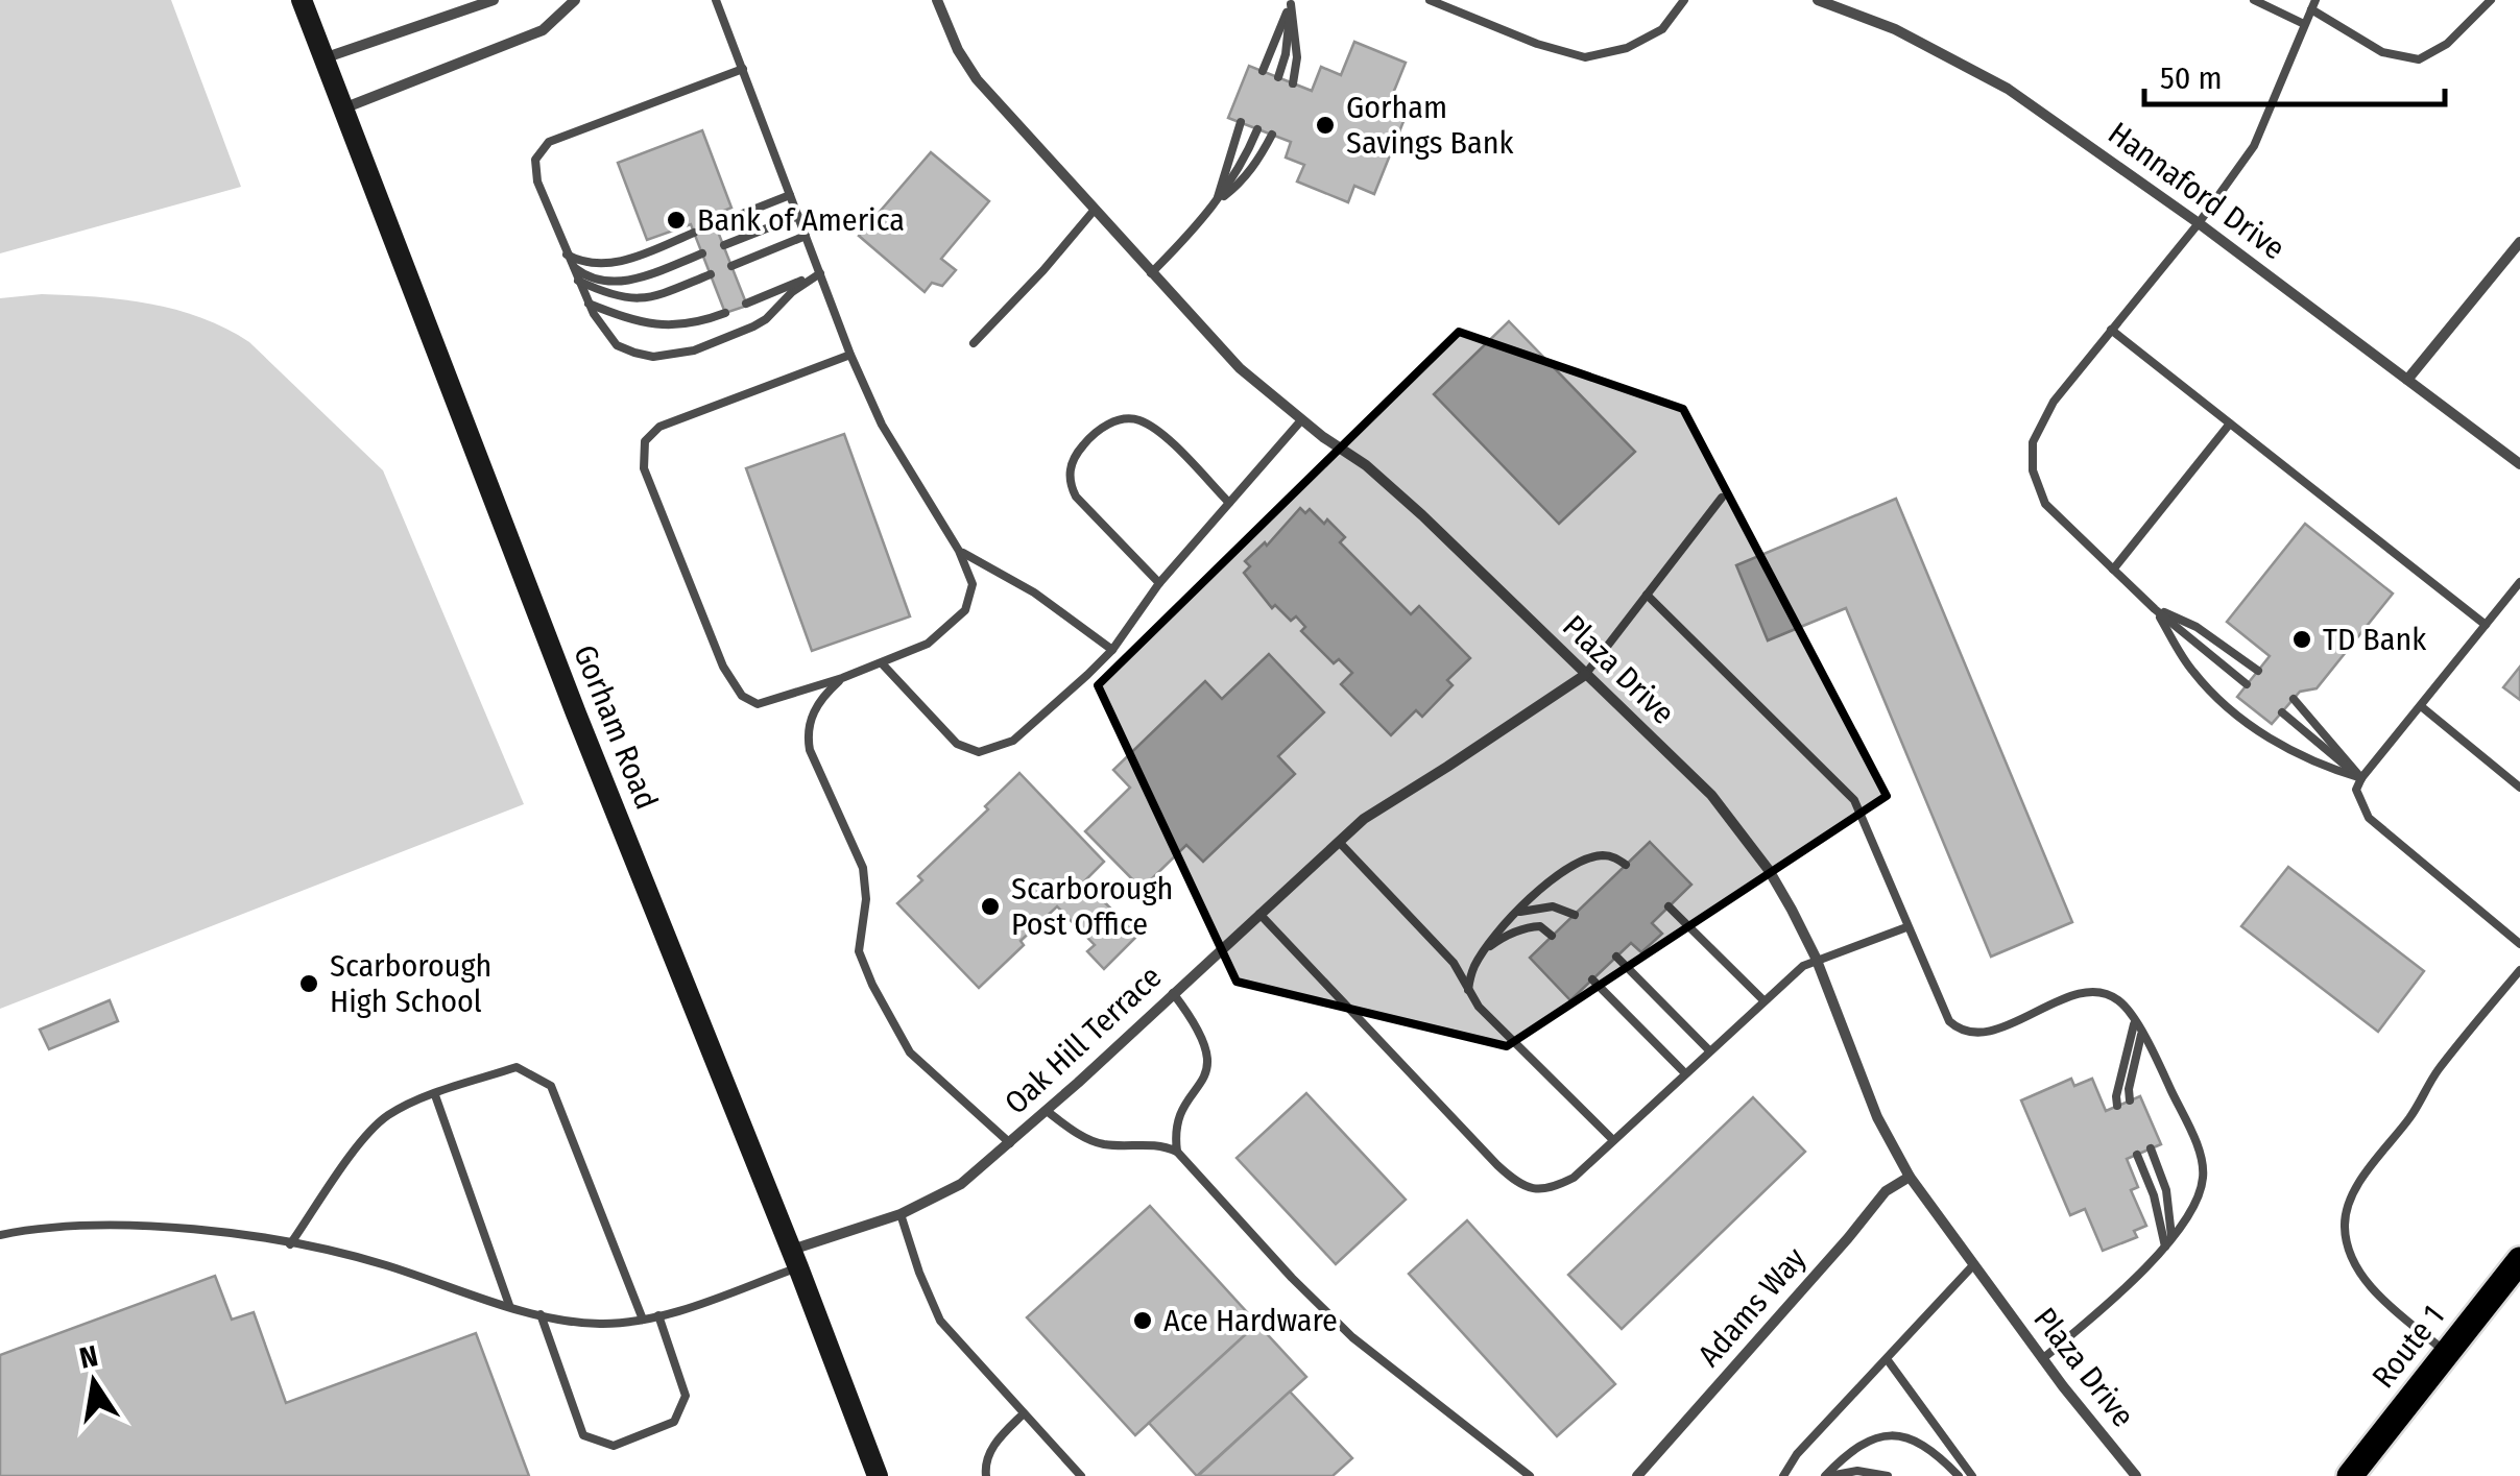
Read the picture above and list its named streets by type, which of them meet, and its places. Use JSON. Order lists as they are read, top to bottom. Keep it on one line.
{"streets":{"main road":["Gorham Road","Route 1"],"street":["Hannaford Drive","Plaza Drive","Oak Hill Terrace","Adams Way"]},"crossings":[["Plaza Drive","Oak Hill Terrace"],["Plaza Drive","Adams Way"],["Gorham Road","Oak Hill Terrace"]],"places":["Gorham Savings Bank","Bank of America","TD Bank","Scarborough Post Office","Scarborough High School","Ace Hardware"],"scale_bar":"50 m","north":"top"}
